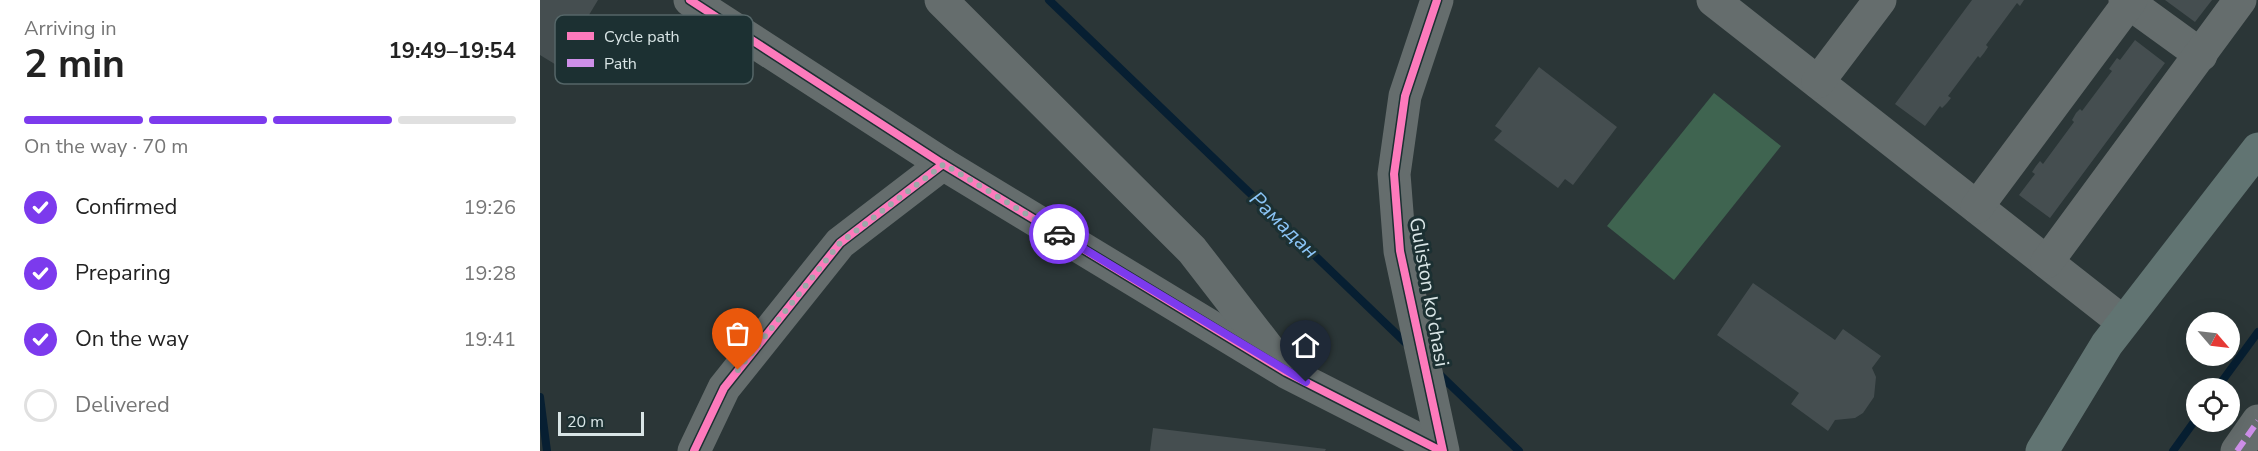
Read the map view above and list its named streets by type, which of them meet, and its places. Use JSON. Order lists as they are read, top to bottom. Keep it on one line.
{"streets":{"street":["Guliston ko'chasi"]},"water":["Рамадан"],"legend":["Cycle path","Path"],"scale_bar":"20 m","north":"bottom right","page":{"heading":["2 min","Arriving in","19:49–19:54"],"bar":"On the way · 70 m","list":[["Confirmed","19:26"],["Preparing","19:28"],["On the way","19:41"],"Delivered"],"scale":"20 m"}}
